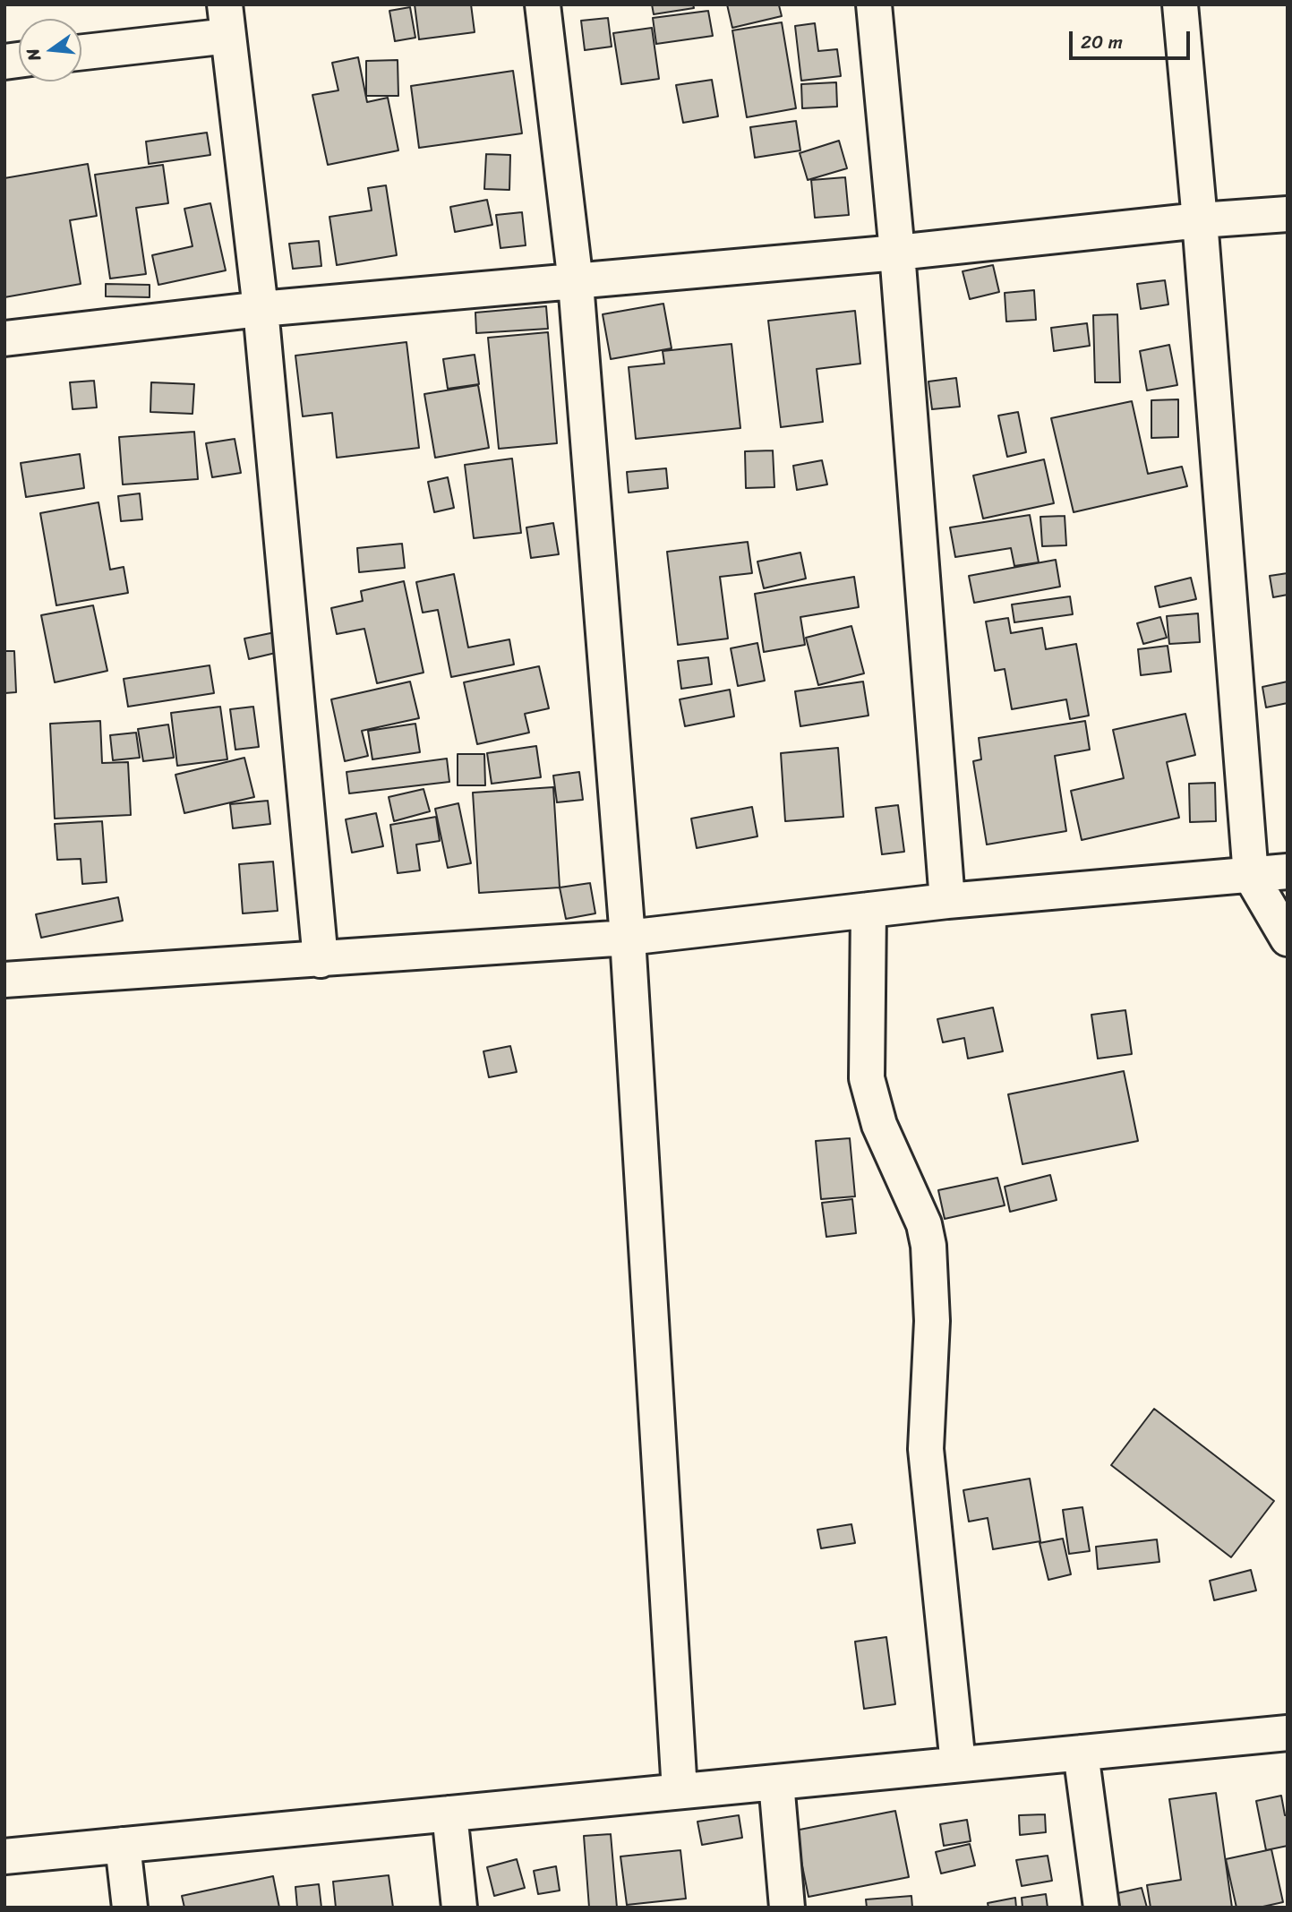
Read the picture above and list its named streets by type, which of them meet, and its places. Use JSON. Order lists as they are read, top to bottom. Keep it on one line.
{"scale_bar":"20 m","north":"left"}
